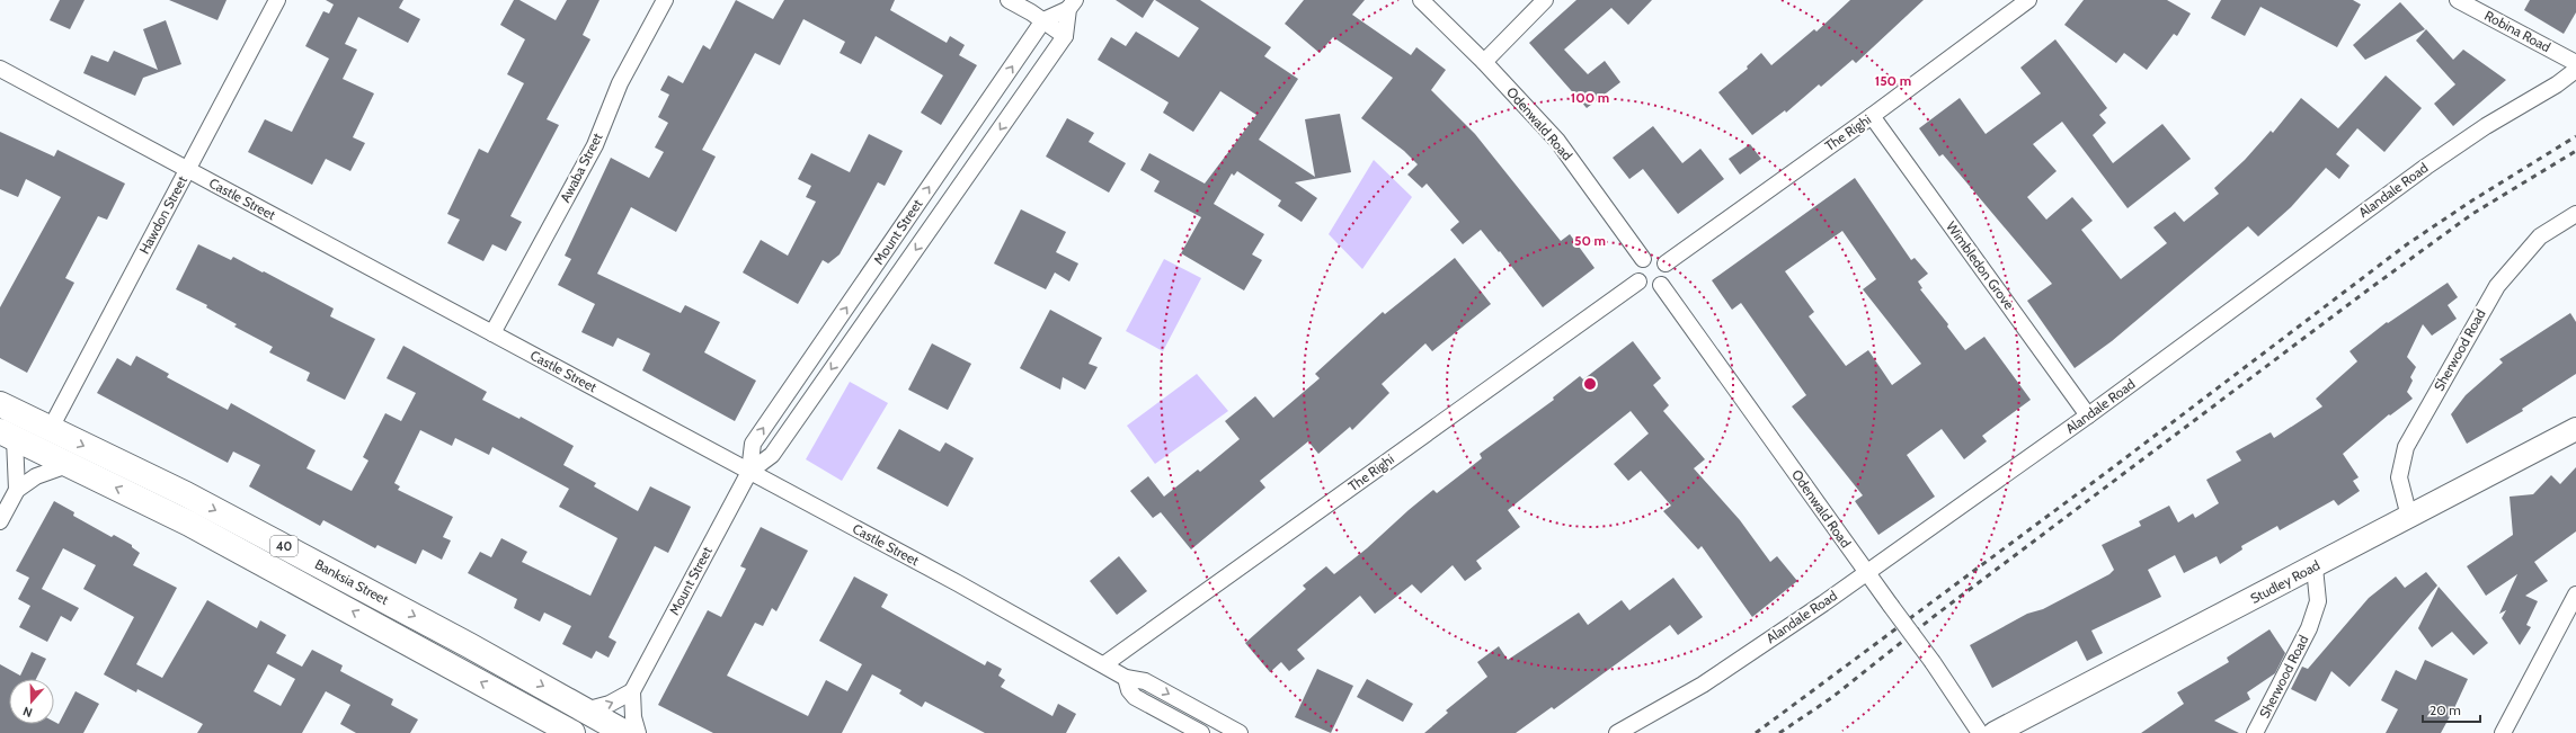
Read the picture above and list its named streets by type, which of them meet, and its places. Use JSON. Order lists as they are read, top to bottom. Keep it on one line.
{"streets":{"highway":["40","Banksia Street"],"street":["Robina Road","Odenwald Road","The Righi","Awaba Street","Alandale Road","Castle Street","Hawdon Street","Mount Street","Wimbledon Grove","Sherwood Road","Studley Road"]},"crossings":[["Odenwald Road","The Righi"],["Odenwald Road","Alandale Road"],["The Righi","Castle Street"],["The Righi","Wimbledon Grove"],["Awaba Street","Castle Street"],["Alandale Road","Wimbledon Grove"],["Castle Street","Hawdon Street"],["Castle Street","Mount Street"],["Hawdon Street","Banksia Street"],["Sherwood Road","Studley Road"]],"scale_bar":"20 m","north":"bottom","rings":["150 m","100 m","50 m"]}
